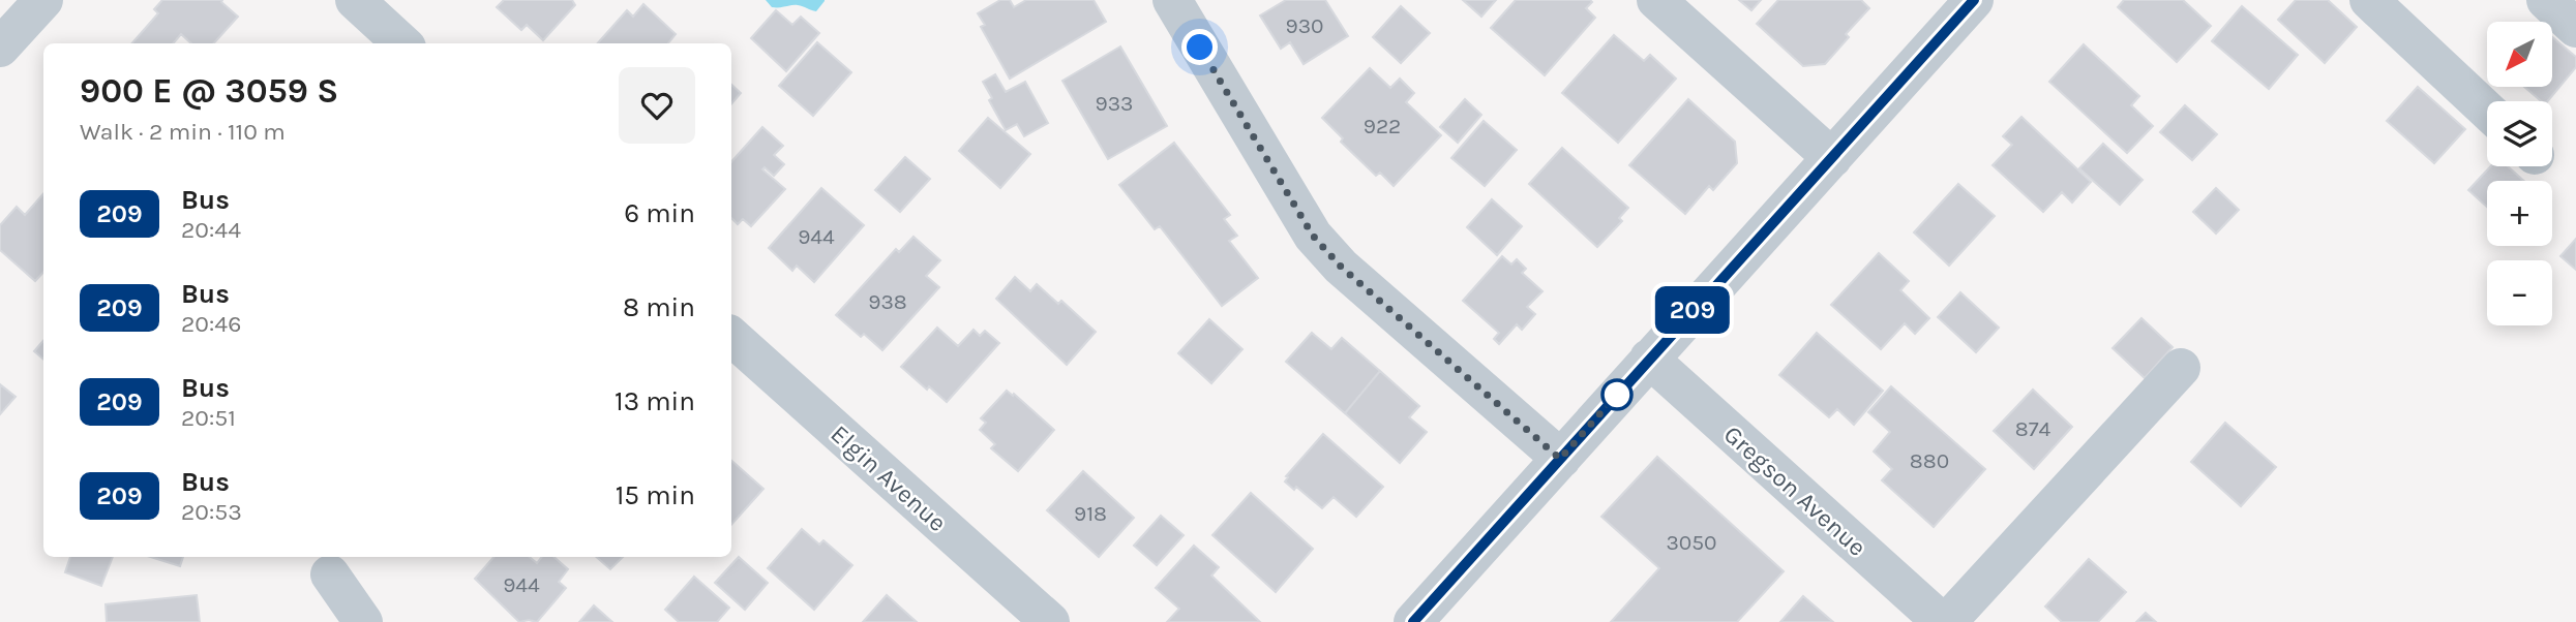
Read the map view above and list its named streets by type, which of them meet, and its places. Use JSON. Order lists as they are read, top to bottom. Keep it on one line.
{"streets":{"street":["Elgin Avenue","Gregson Avenue"]},"lines":["bus line 209"],"house_numbers":["930","933","922","944","938","874","880","918","3050","944"],"north":"bottom left","page":{"on_map":"209","map_buttons":["+","−"],"heading":["900 E @ 3059 S","Walk · 2 min · 110 m"],"list":[{"mark":"209","name":"Bus","note":"20:44","value":"6 min"},{"mark":"209","name":"Bus","note":"20:46","value":"8 min"},{"mark":"209","name":"Bus","note":"20:51","value":"13 min"},{"mark":"209","name":"Bus","note":"20:53","value":"15 min"}]}}
